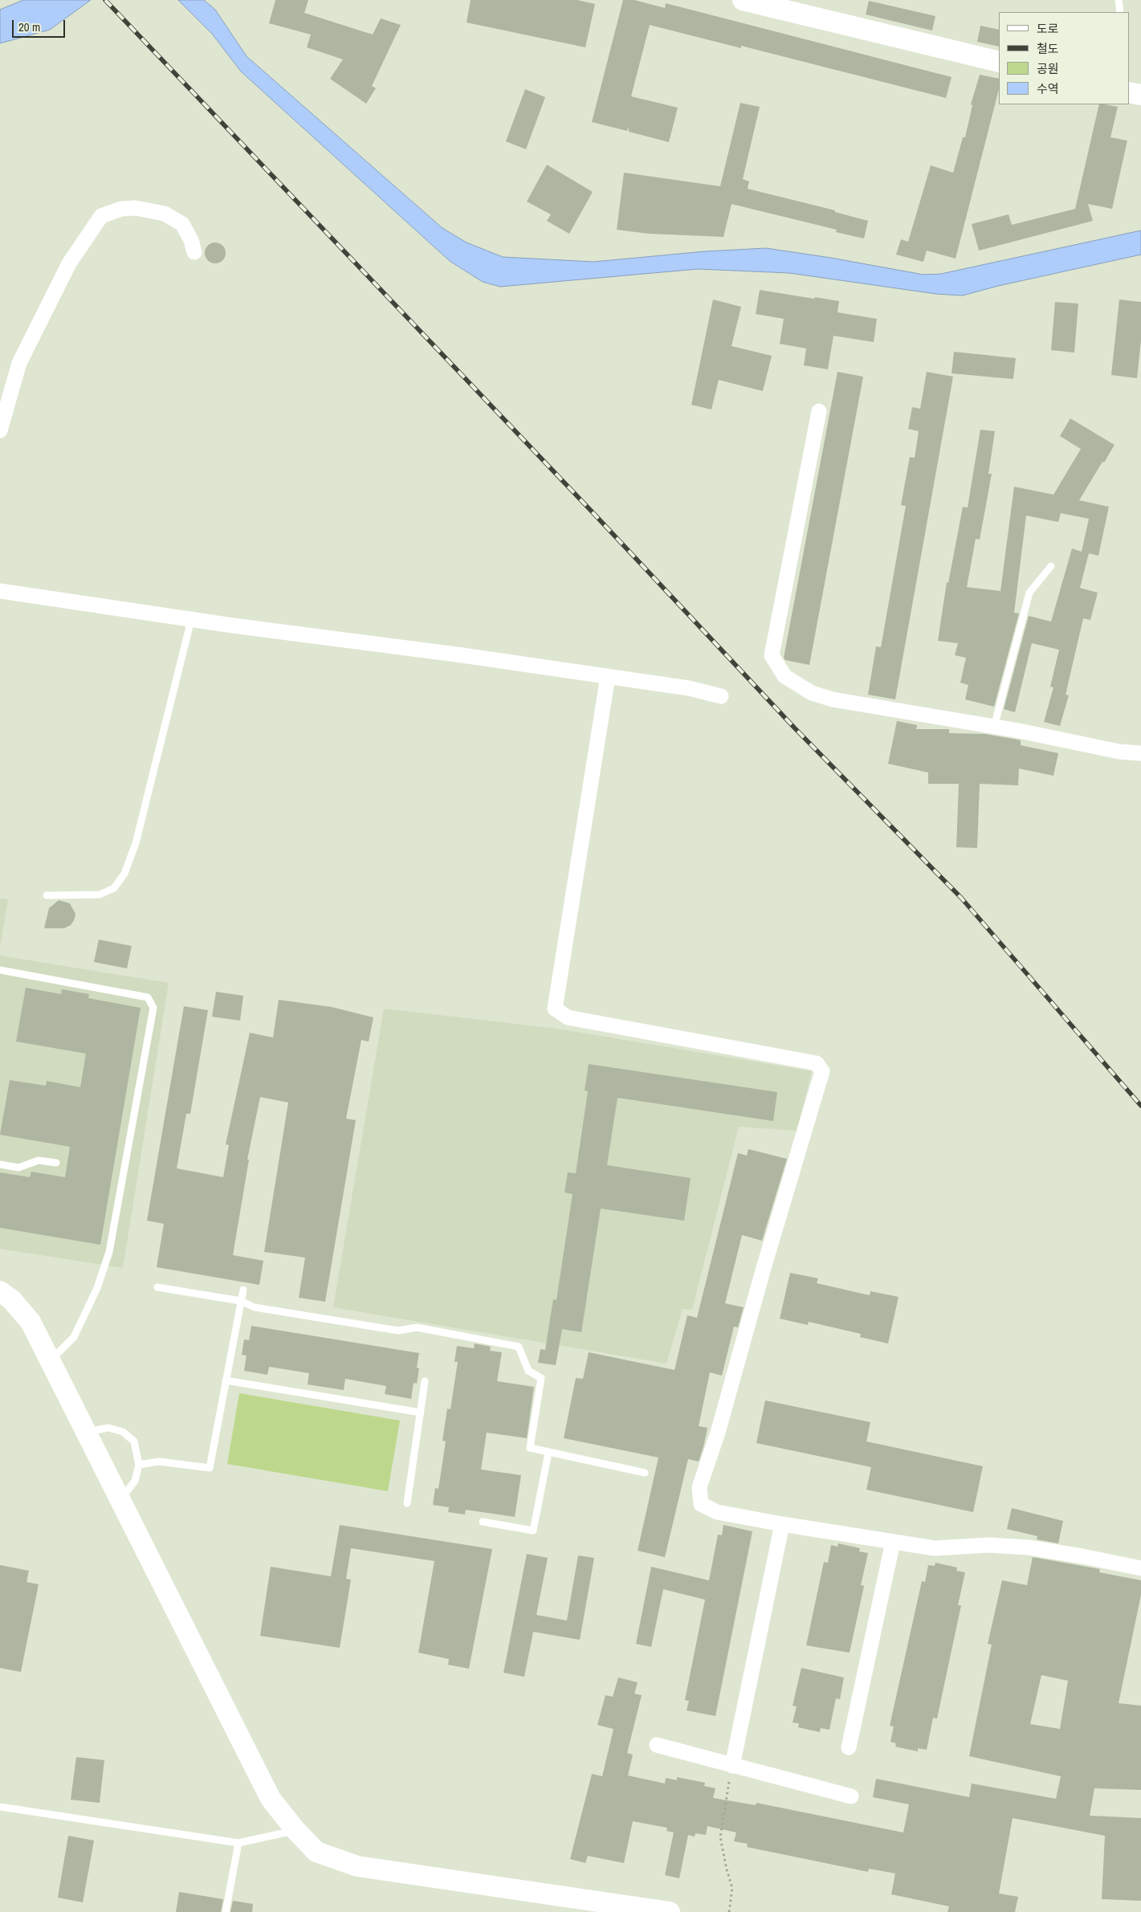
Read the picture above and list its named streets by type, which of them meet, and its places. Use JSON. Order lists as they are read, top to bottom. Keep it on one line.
{"legend":["도로","철도","공원","수역"],"scale_bar":"20 m"}
